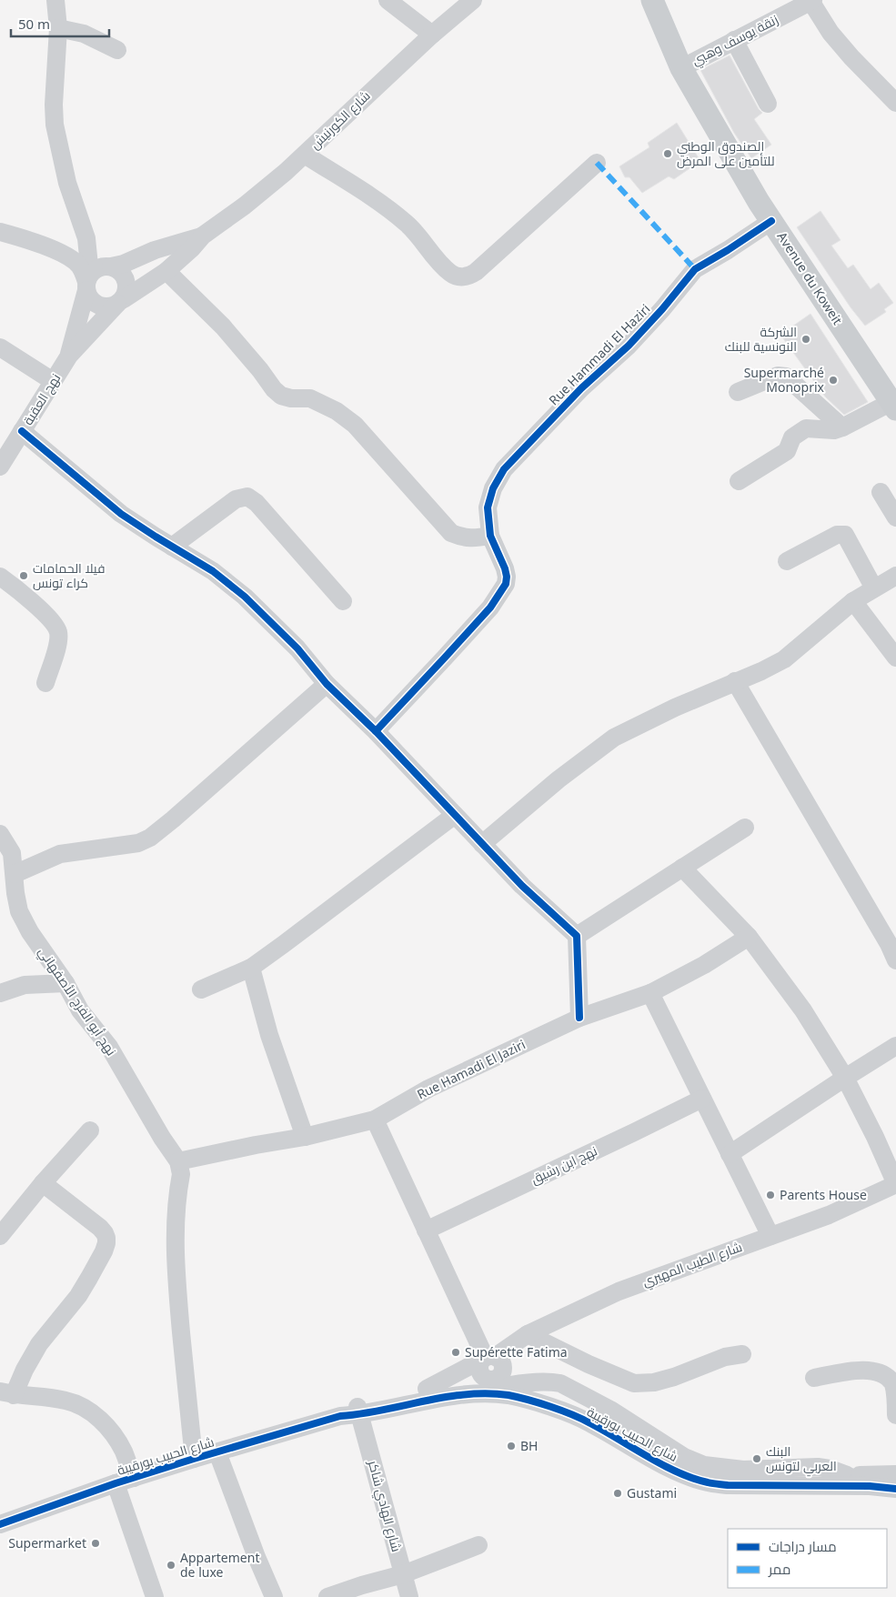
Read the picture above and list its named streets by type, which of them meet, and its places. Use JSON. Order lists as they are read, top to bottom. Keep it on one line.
{"streets":{"main road":["Avenue du Koweit"],"street":["زنقة يوسف وهبي","شارع الكورنيش","Rue Hammadi El Haziri","نهج العقبة","نهج أبو الفرج الأصفهاني","Rue Hamadi El Jaziri","نهج ابن رشيق","شارع الطيب المهيري","شارع الحبيب بورقيبة","شارع الهادي شاكر"]},"crossings":[["زنقة يوسف وهبي","Avenue du Koweit"],["Avenue du Koweit","Rue Hammadi El Haziri"],["نهج أبو الفرج الأصفهاني","Rue Hamadi El Jaziri"],["شارع الطيب المهيري","شارع الحبيب بورقيبة"],["شارع الحبيب بورقيبة","شارع الهادي شاكر"]],"places":["الصندوق الوطني للتأمين على المرض","الشركة النونسية للبنك","Supermarché Monoprix","فيلا الحمامات كراء تونس","Parents House","Supérette Fatima","BH","البنك العربي لتونس","Gustami","Supermarket","Appartement de luxe"],"legend":["مسار دراجات","ممر"],"scale_bar":"50 m"}
